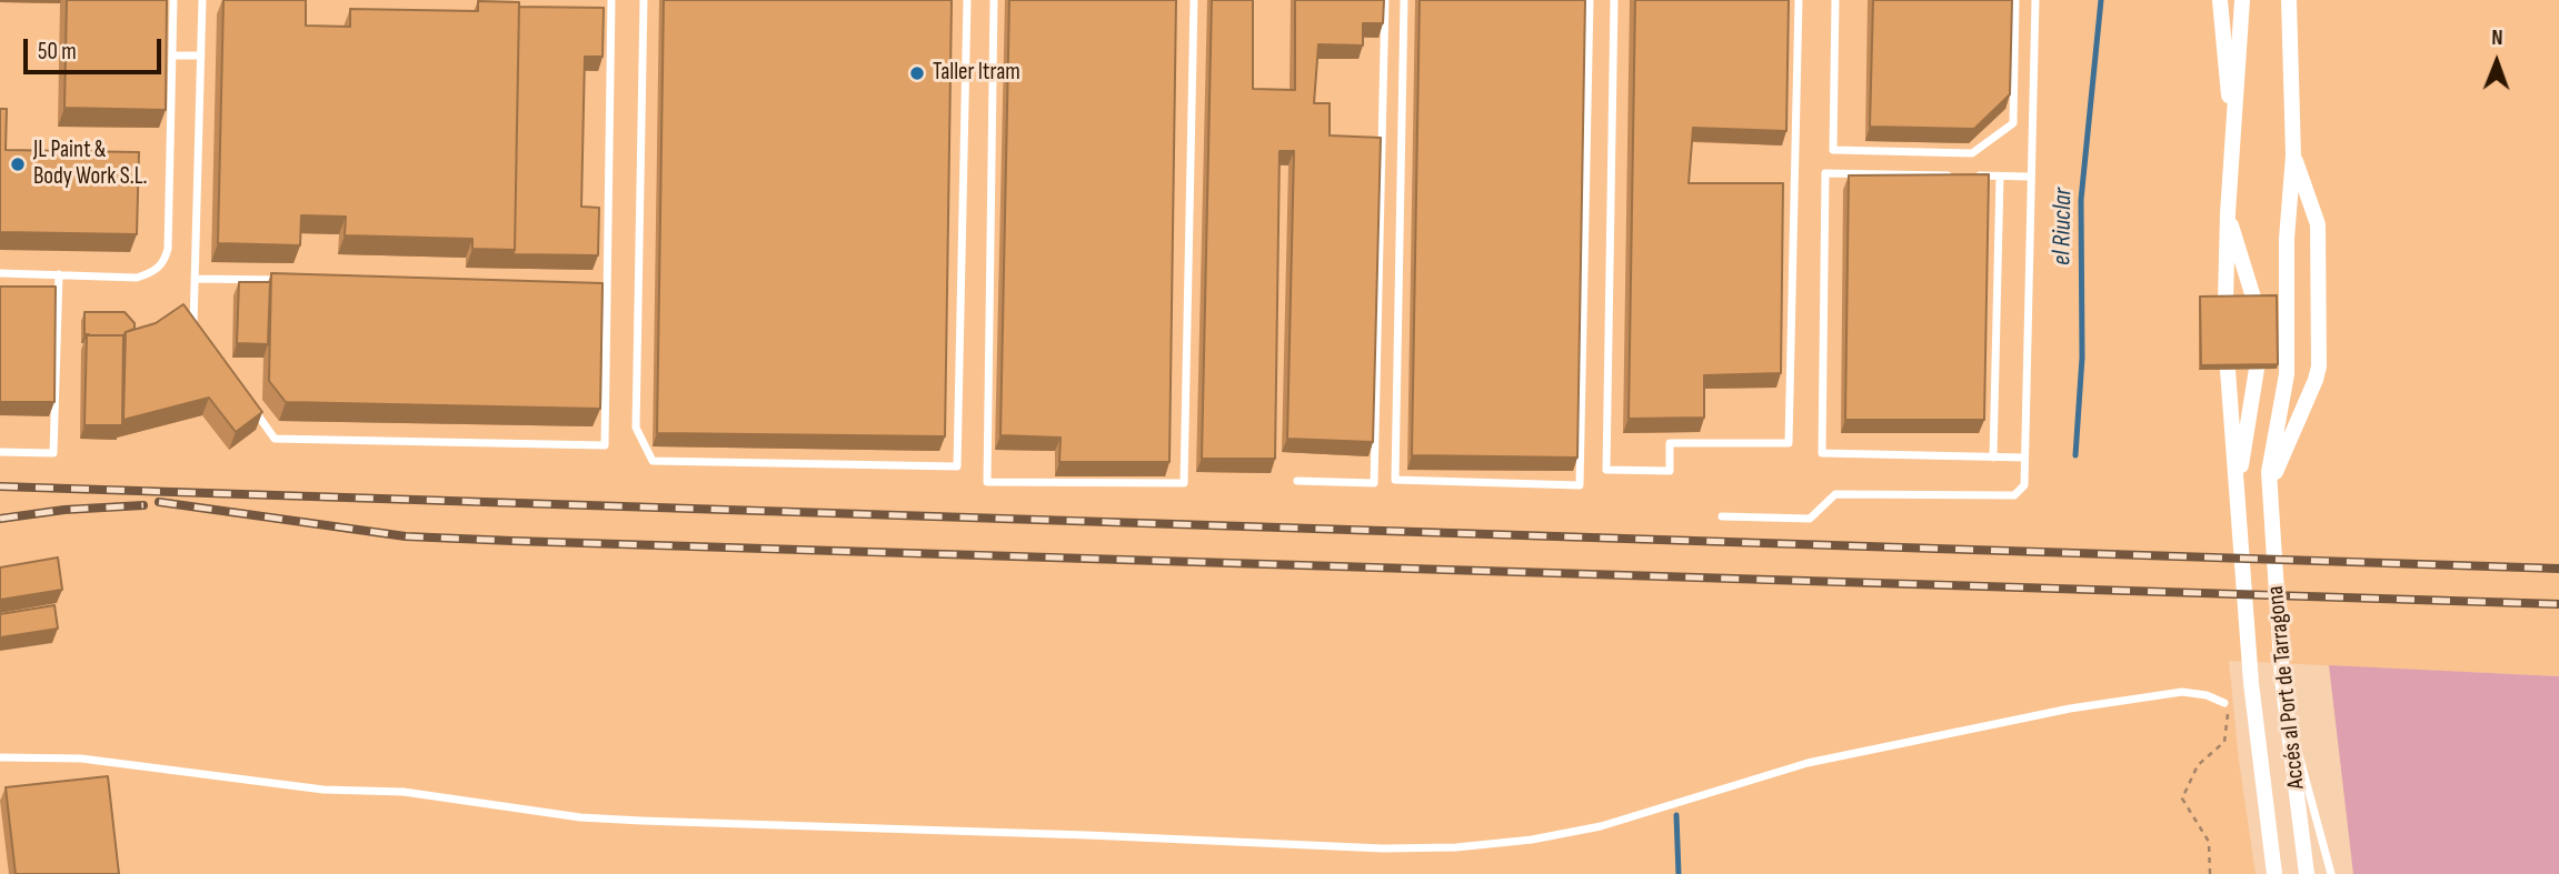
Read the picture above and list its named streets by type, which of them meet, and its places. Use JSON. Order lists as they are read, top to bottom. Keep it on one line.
{"streets":{"street":["Accés al Port de Tarragona"]},"water":["el Riuclar"],"places":["Taller Itram","JL Paint & Body Work S.L."],"scale_bar":"50 m","north":"top"}
